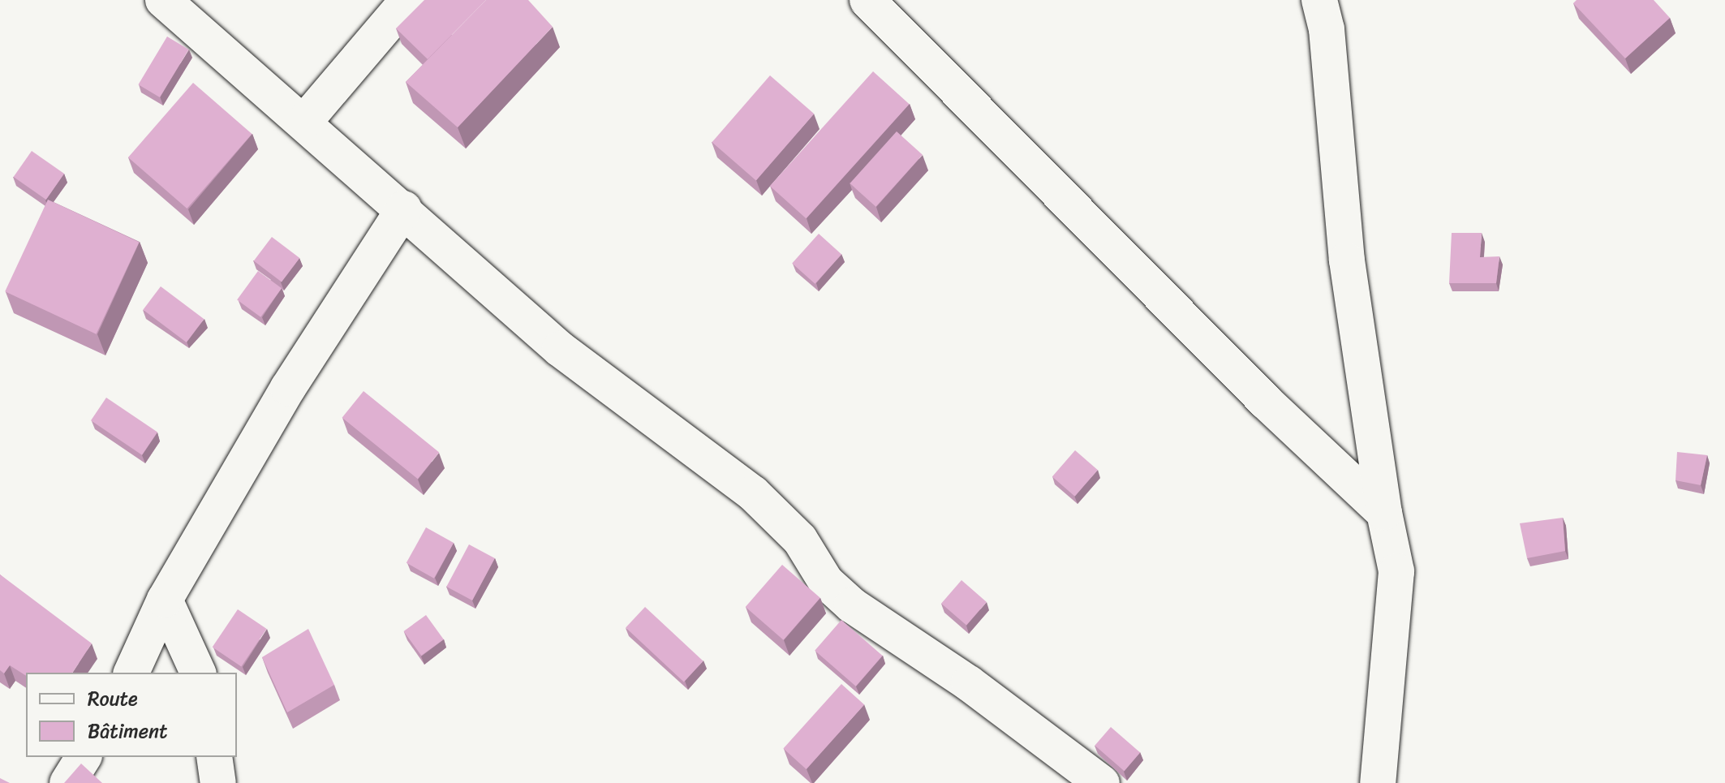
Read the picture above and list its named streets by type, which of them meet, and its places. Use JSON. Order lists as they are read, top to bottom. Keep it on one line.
{"legend":["Route","Bâtiment"]}
